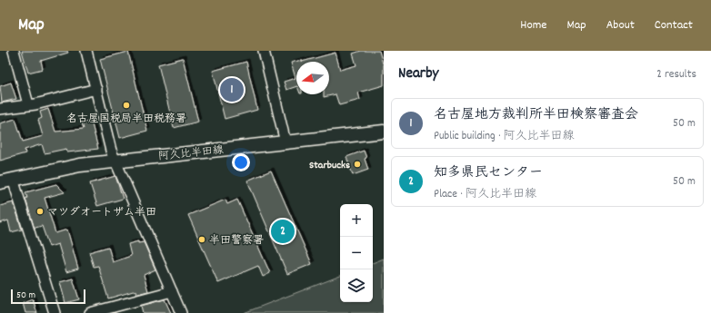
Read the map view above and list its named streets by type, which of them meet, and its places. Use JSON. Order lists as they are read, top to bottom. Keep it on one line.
{"streets":{"main road":["阿久比半田線"]},"places":["名古屋国税局半田税務署","Starbucks","マツダオートザム半田","半田警察署"],"scale_bar":"50 m","north":"left","page":{"header":"Map","nav":["Home","Map","About","Contact"],"heading":["Nearby","2 results"],"pins":["1","2"],"list":[{"mark":"1","name":"名古屋地方裁判所半田検察審査会","note":"Public building · 阿久比半田線","value":"50 m"},{"mark":"2","name":"知多県民センター","note":"Place · 阿久比半田線","value":"50 m"}],"map_buttons":["+","−"],"scale":"50 m"}}
